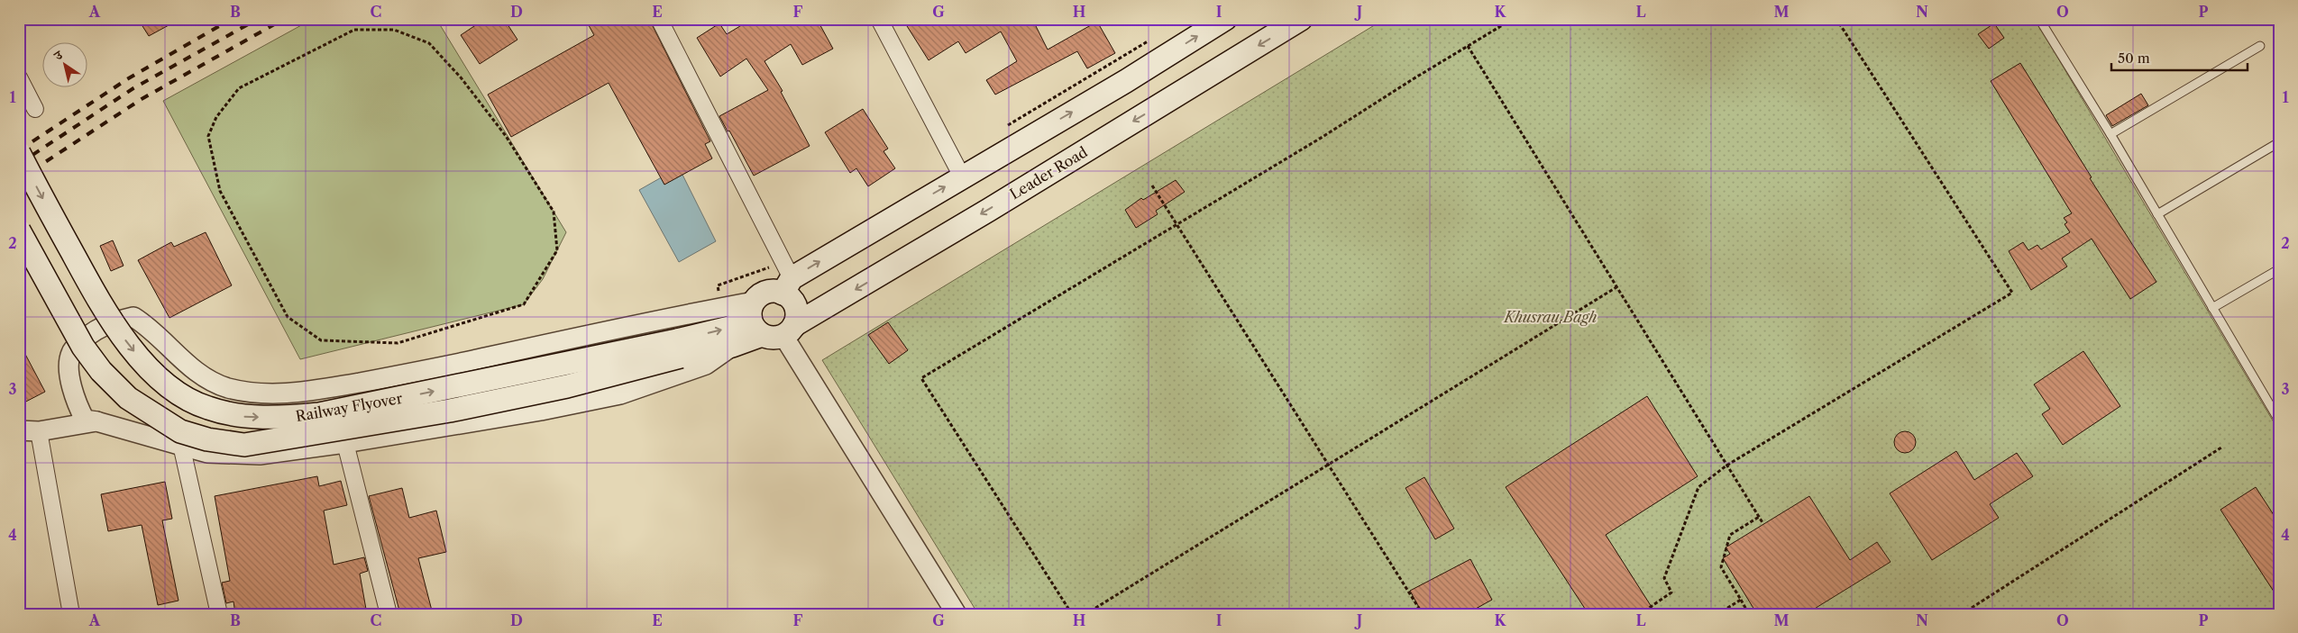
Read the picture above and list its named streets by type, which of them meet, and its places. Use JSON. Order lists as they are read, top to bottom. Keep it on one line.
{"streets":{"main road":["Leader Road","Railway Flyover"]},"crossings":[["Leader Road","Railway Flyover"]],"one_way":["Railway Flyover"],"parks":["Khusrau Bagh"],"scale_bar":"50 m","north":"top left","grid":{"columns":["A","B","C","D","E","F","G","H","I","J","K","L","M","N","O","P"],"rows":["1","2","3","4"]}}
